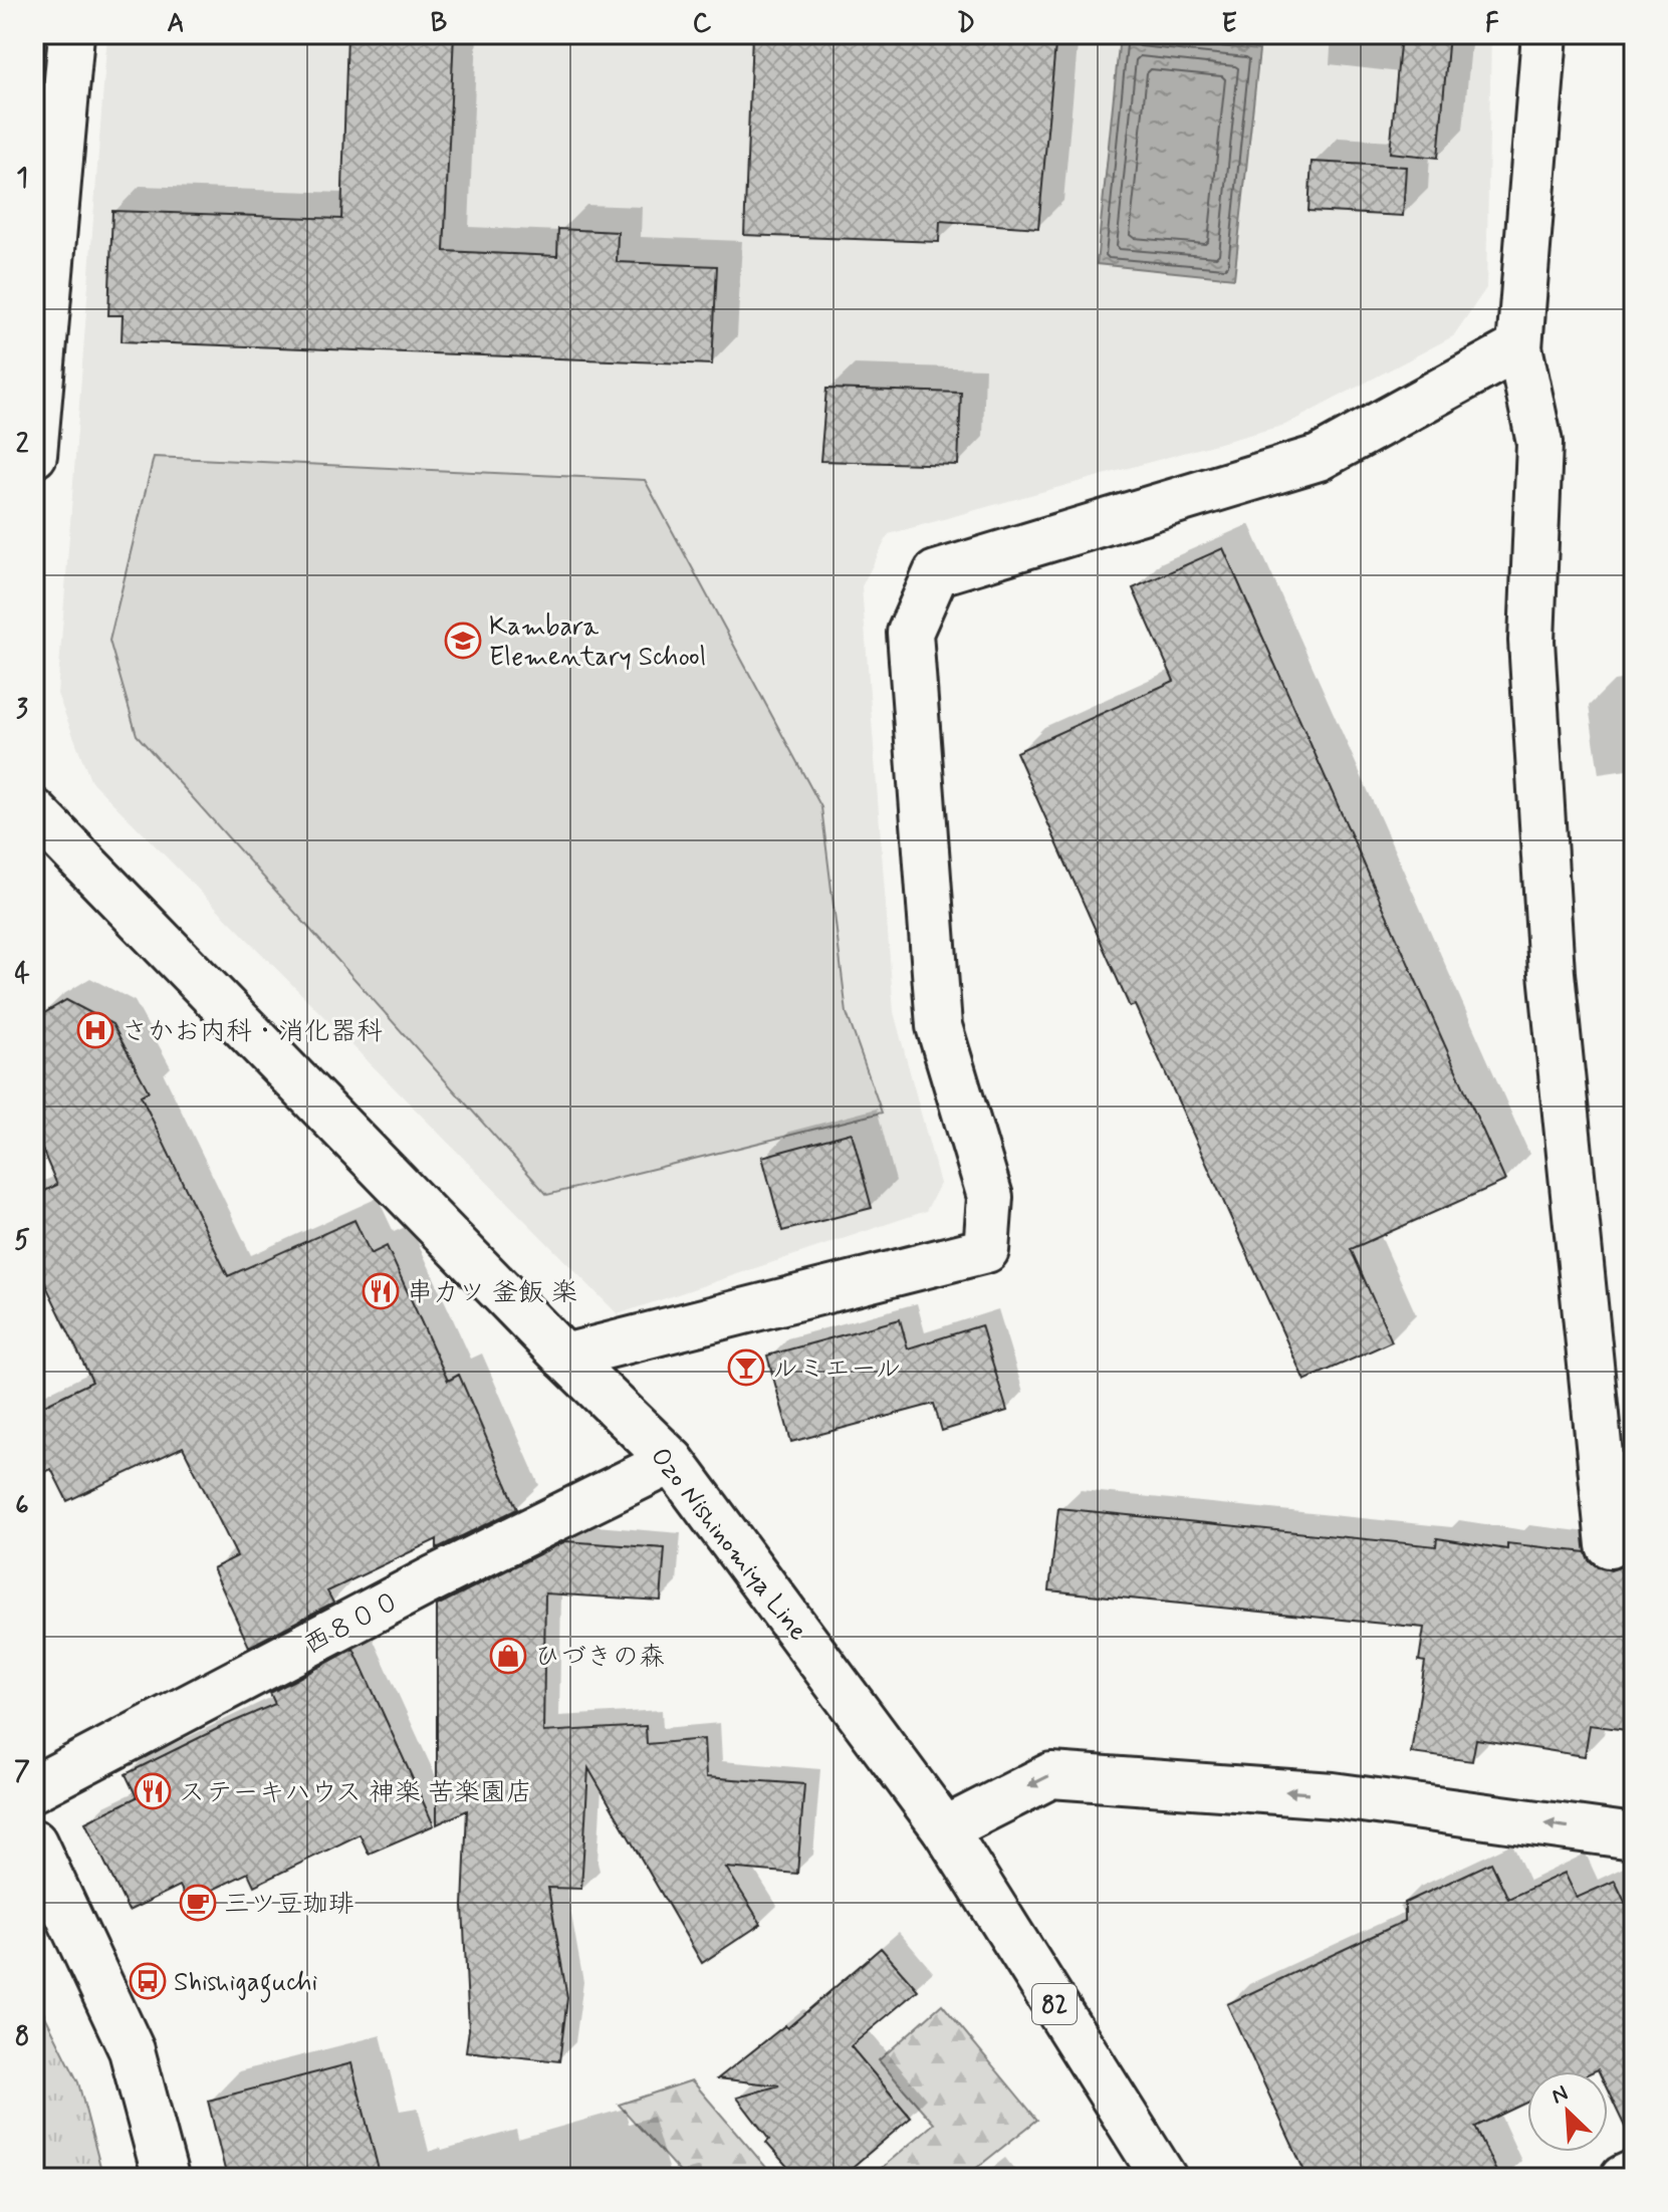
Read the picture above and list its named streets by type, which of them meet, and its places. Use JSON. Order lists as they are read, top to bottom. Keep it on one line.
{"streets":{"street":["Ozo Nishinomiya Line","西８００","82"]},"crossings":[["Ozo Nishinomiya Line","西８００"]],"places":{"school or university":["Kambara Elementary School"],"hospital":["さかお内科・消化器科"],"restaurant":["串カツ 釜飯 楽","ステーキハウス 神楽 苦楽園店"],"bar":["ルミエール"],"shop":["ひづきの森"],"cafe":["三ツ豆珈琲"],"bus stop":["Shishigaguchi"]},"north":"top left","grid":{"columns":["A","B","C","D","E","F"],"rows":["1","2","3","4","5","6","7","8"]}}
